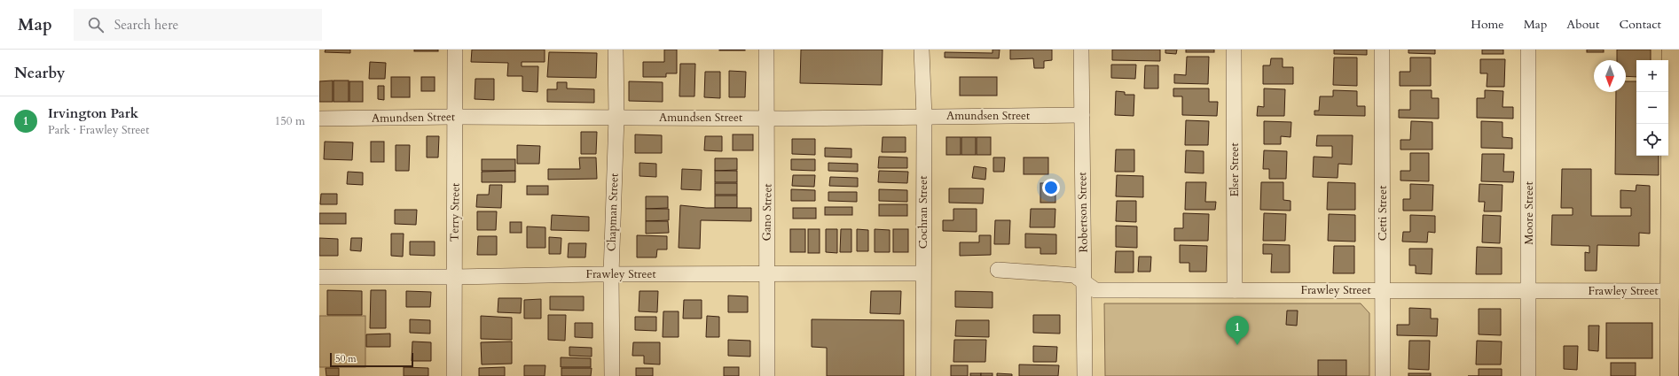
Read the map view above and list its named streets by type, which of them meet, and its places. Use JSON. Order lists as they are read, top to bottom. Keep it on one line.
{"streets":{"street":["Amundsen Street","Elser Street","Terry Street","Chapman Street","Gano Street","Cochran Street","Robertson Street","Cetti Street","Moore Street","Frawley Street"]},"crossings":[["Amundsen Street","Terry Street"],["Amundsen Street","Chapman Street"],["Amundsen Street","Gano Street"],["Amundsen Street","Cochran Street"],["Amundsen Street","Robertson Street"],["Elser Street","Frawley Street"],["Terry Street","Frawley Street"],["Chapman Street","Frawley Street"],["Gano Street","Frawley Street"],["Cochran Street","Frawley Street"],["Robertson Street","Frawley Street"],["Cetti Street","Frawley Street"],["Moore Street","Frawley Street"]],"scale_bar":"50 m","north":"bottom","page":{"header":"Map","search":"Search here","nav":["Home","Map","About","Contact"],"heading":"Nearby","map_buttons":["+","−"],"list":[{"mark":"1","name":"Irvington Park","note":"Park · Frawley Street","value":"150 m"}],"pins":"1","scale":"50 m"}}
